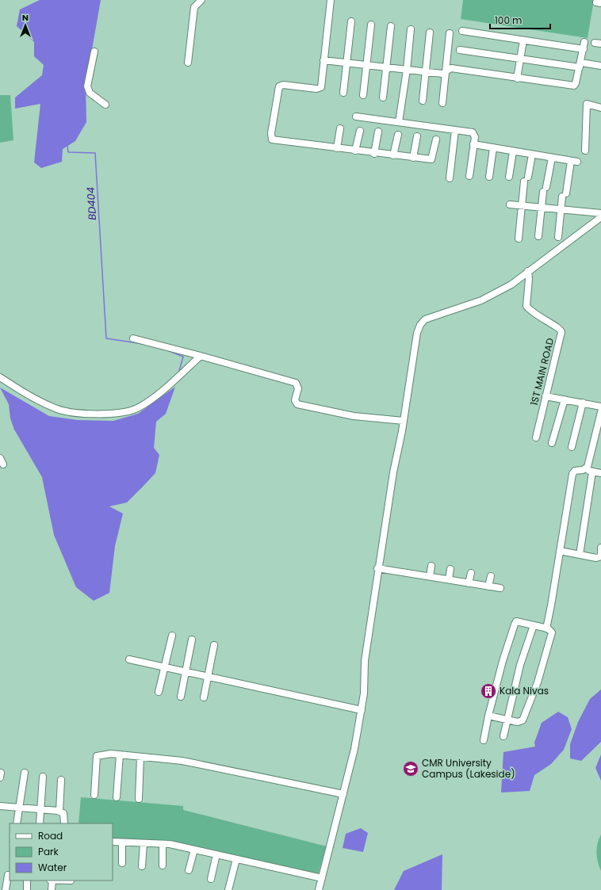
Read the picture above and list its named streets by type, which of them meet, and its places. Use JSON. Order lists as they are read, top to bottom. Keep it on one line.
{"streets":{"street":["1ST MAIN ROAD"]},"water":["BD404"],"places":{"building":["Kala Nivas"],"school or university":["CMR University Campus (Lakeside)"]},"legend":["Road","Park","Water"],"scale_bar":"100 m","north":"top"}
